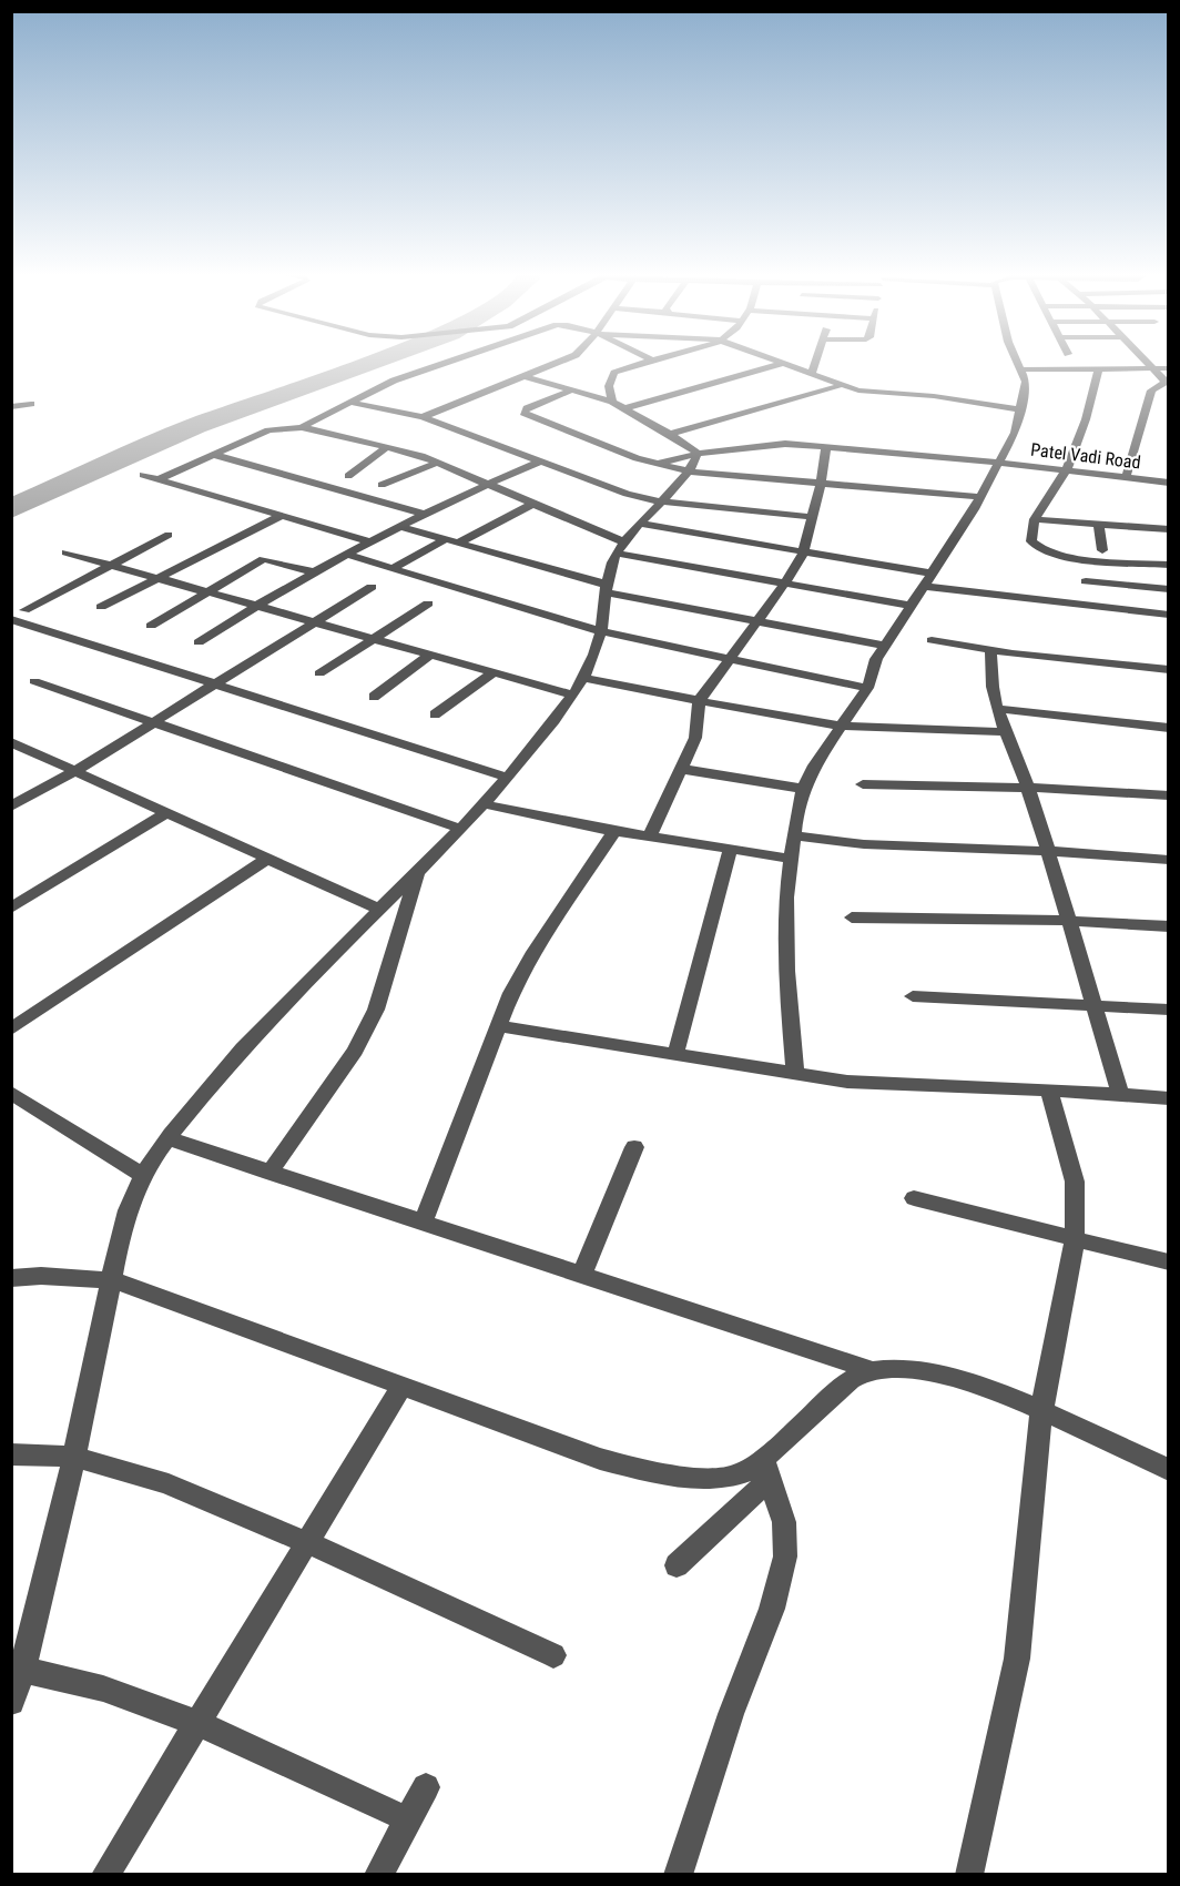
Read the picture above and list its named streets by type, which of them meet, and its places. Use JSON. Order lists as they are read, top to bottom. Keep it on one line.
{"streets":{"street":["Patel Vadi Road"]}}
